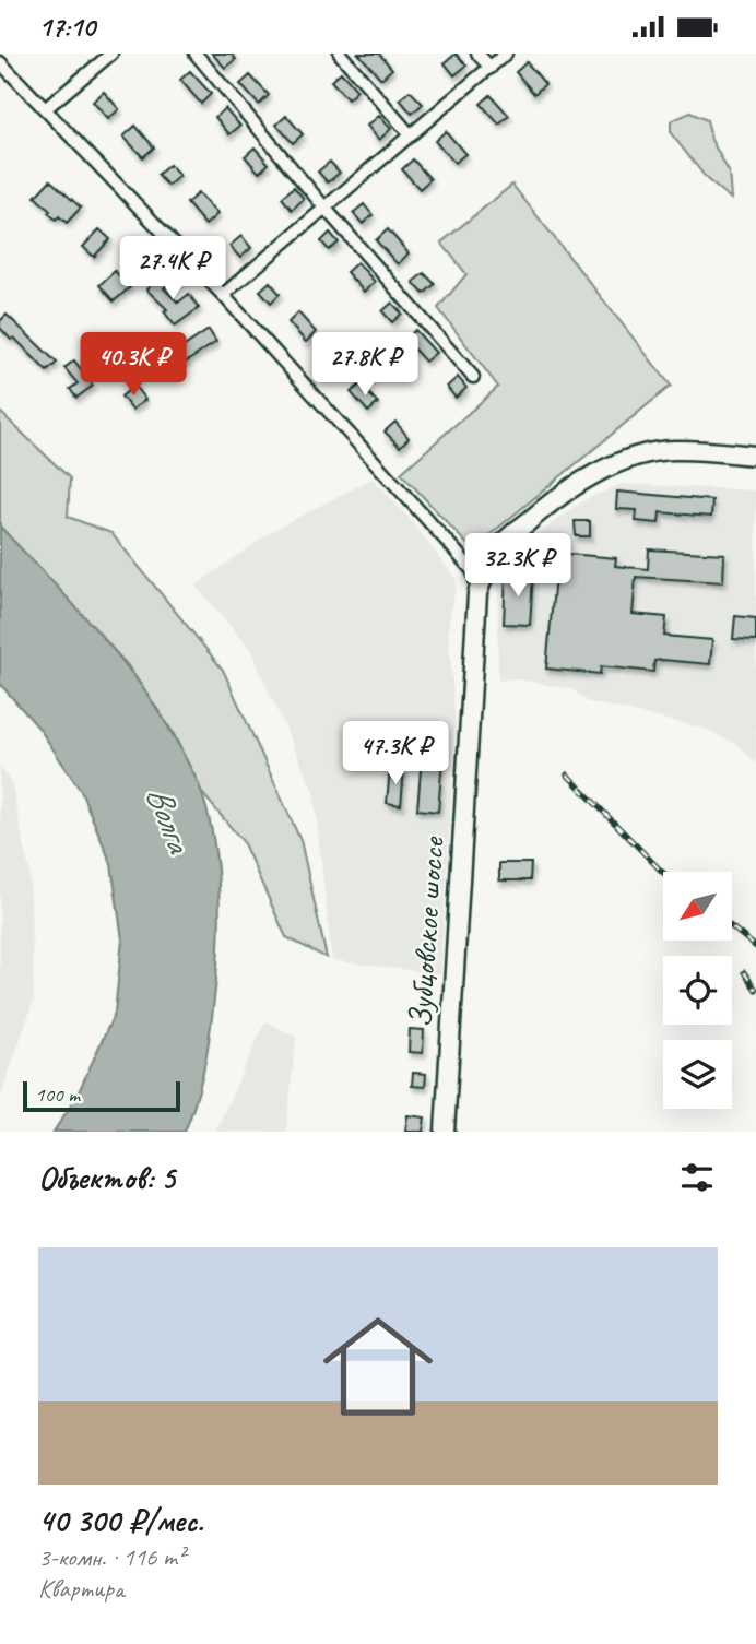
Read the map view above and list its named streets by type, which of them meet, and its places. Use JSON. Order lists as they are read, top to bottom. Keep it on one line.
{"streets":{"main road":["Зубцовское шоссе"]},"water":["Волга"],"scale_bar":"100 m","north":"bottom left","page":{"status":"17:10","price":["27.4K ₽","40.3K ₽","27.8K ₽","32.3K ₽","47.3K ₽"],"scale":"100 m","heading":"Объектов: 5","list":[{"name":"40 300 ₽/мес.","note":"3-комн. · 116 m² · Квартира"}]}}
